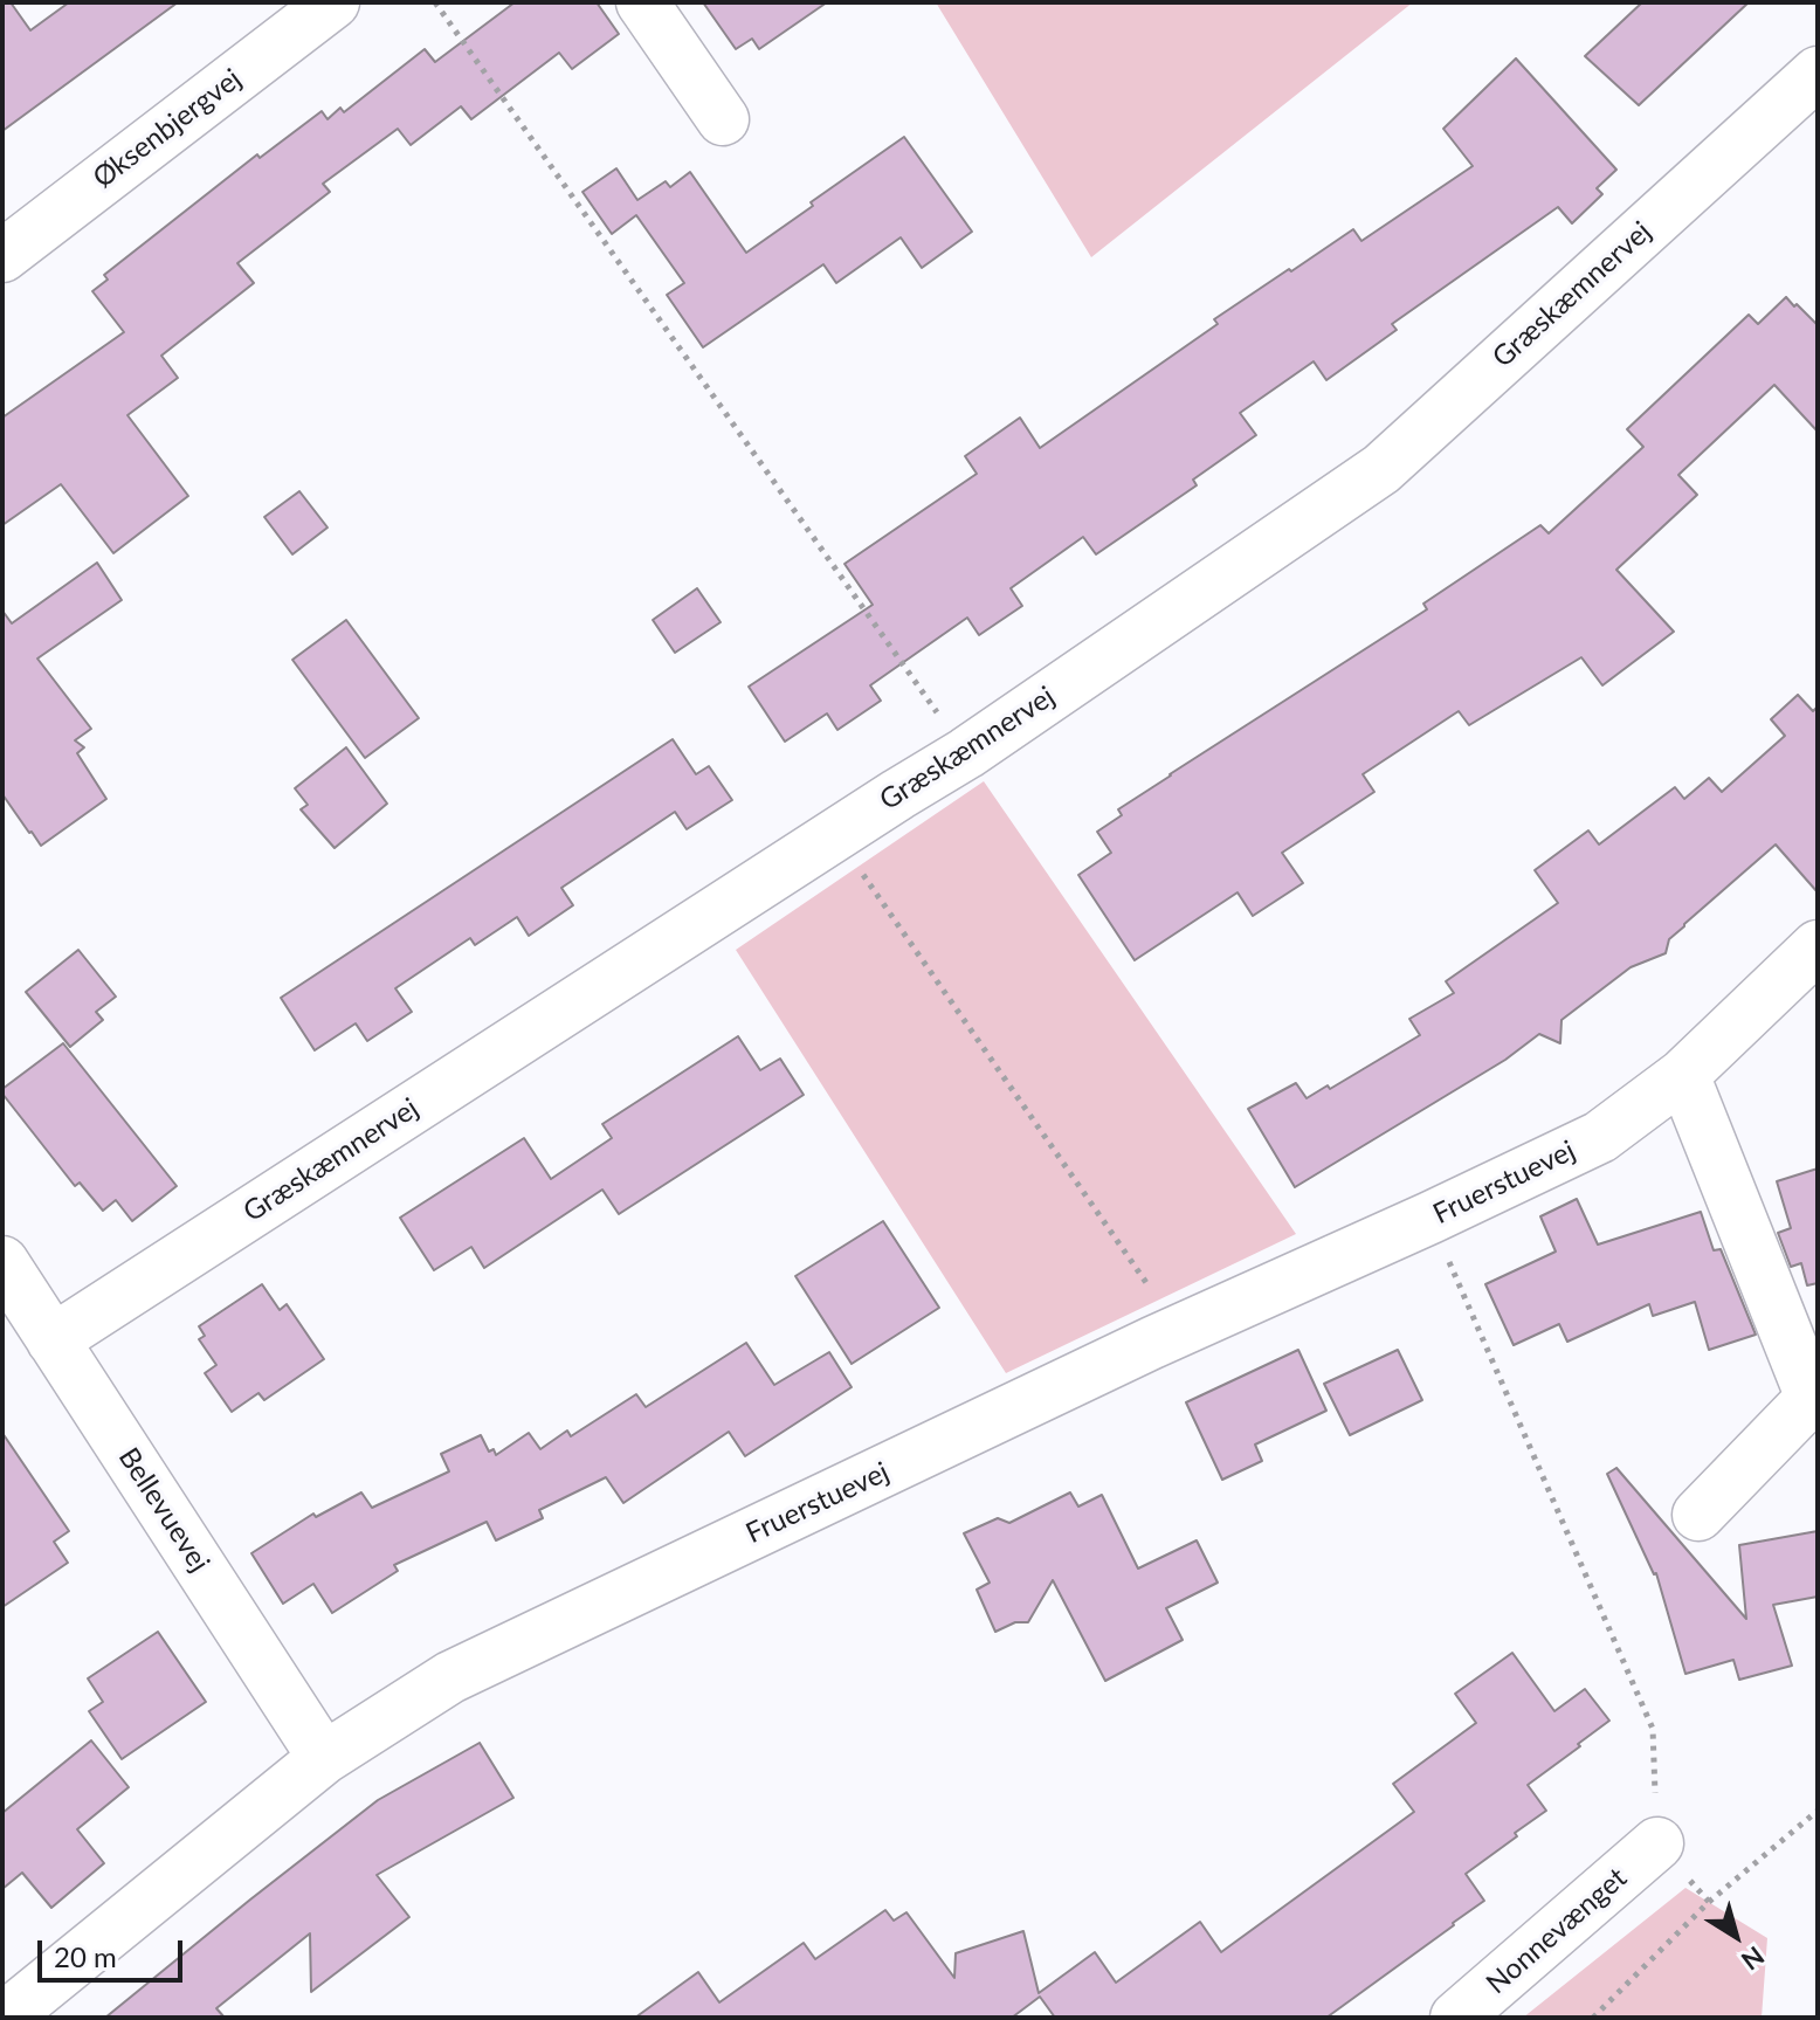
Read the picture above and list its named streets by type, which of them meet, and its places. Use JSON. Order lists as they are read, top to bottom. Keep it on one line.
{"streets":{"street":["Øksenbjergvej","Græskæmnervej","Fruerstuevej","Bellevuevej","Nonnevænget"]},"crossings":[["Græskæmnervej","Bellevuevej"],["Fruerstuevej","Bellevuevej"]],"scale_bar":"20 m","north":"bottom right"}
